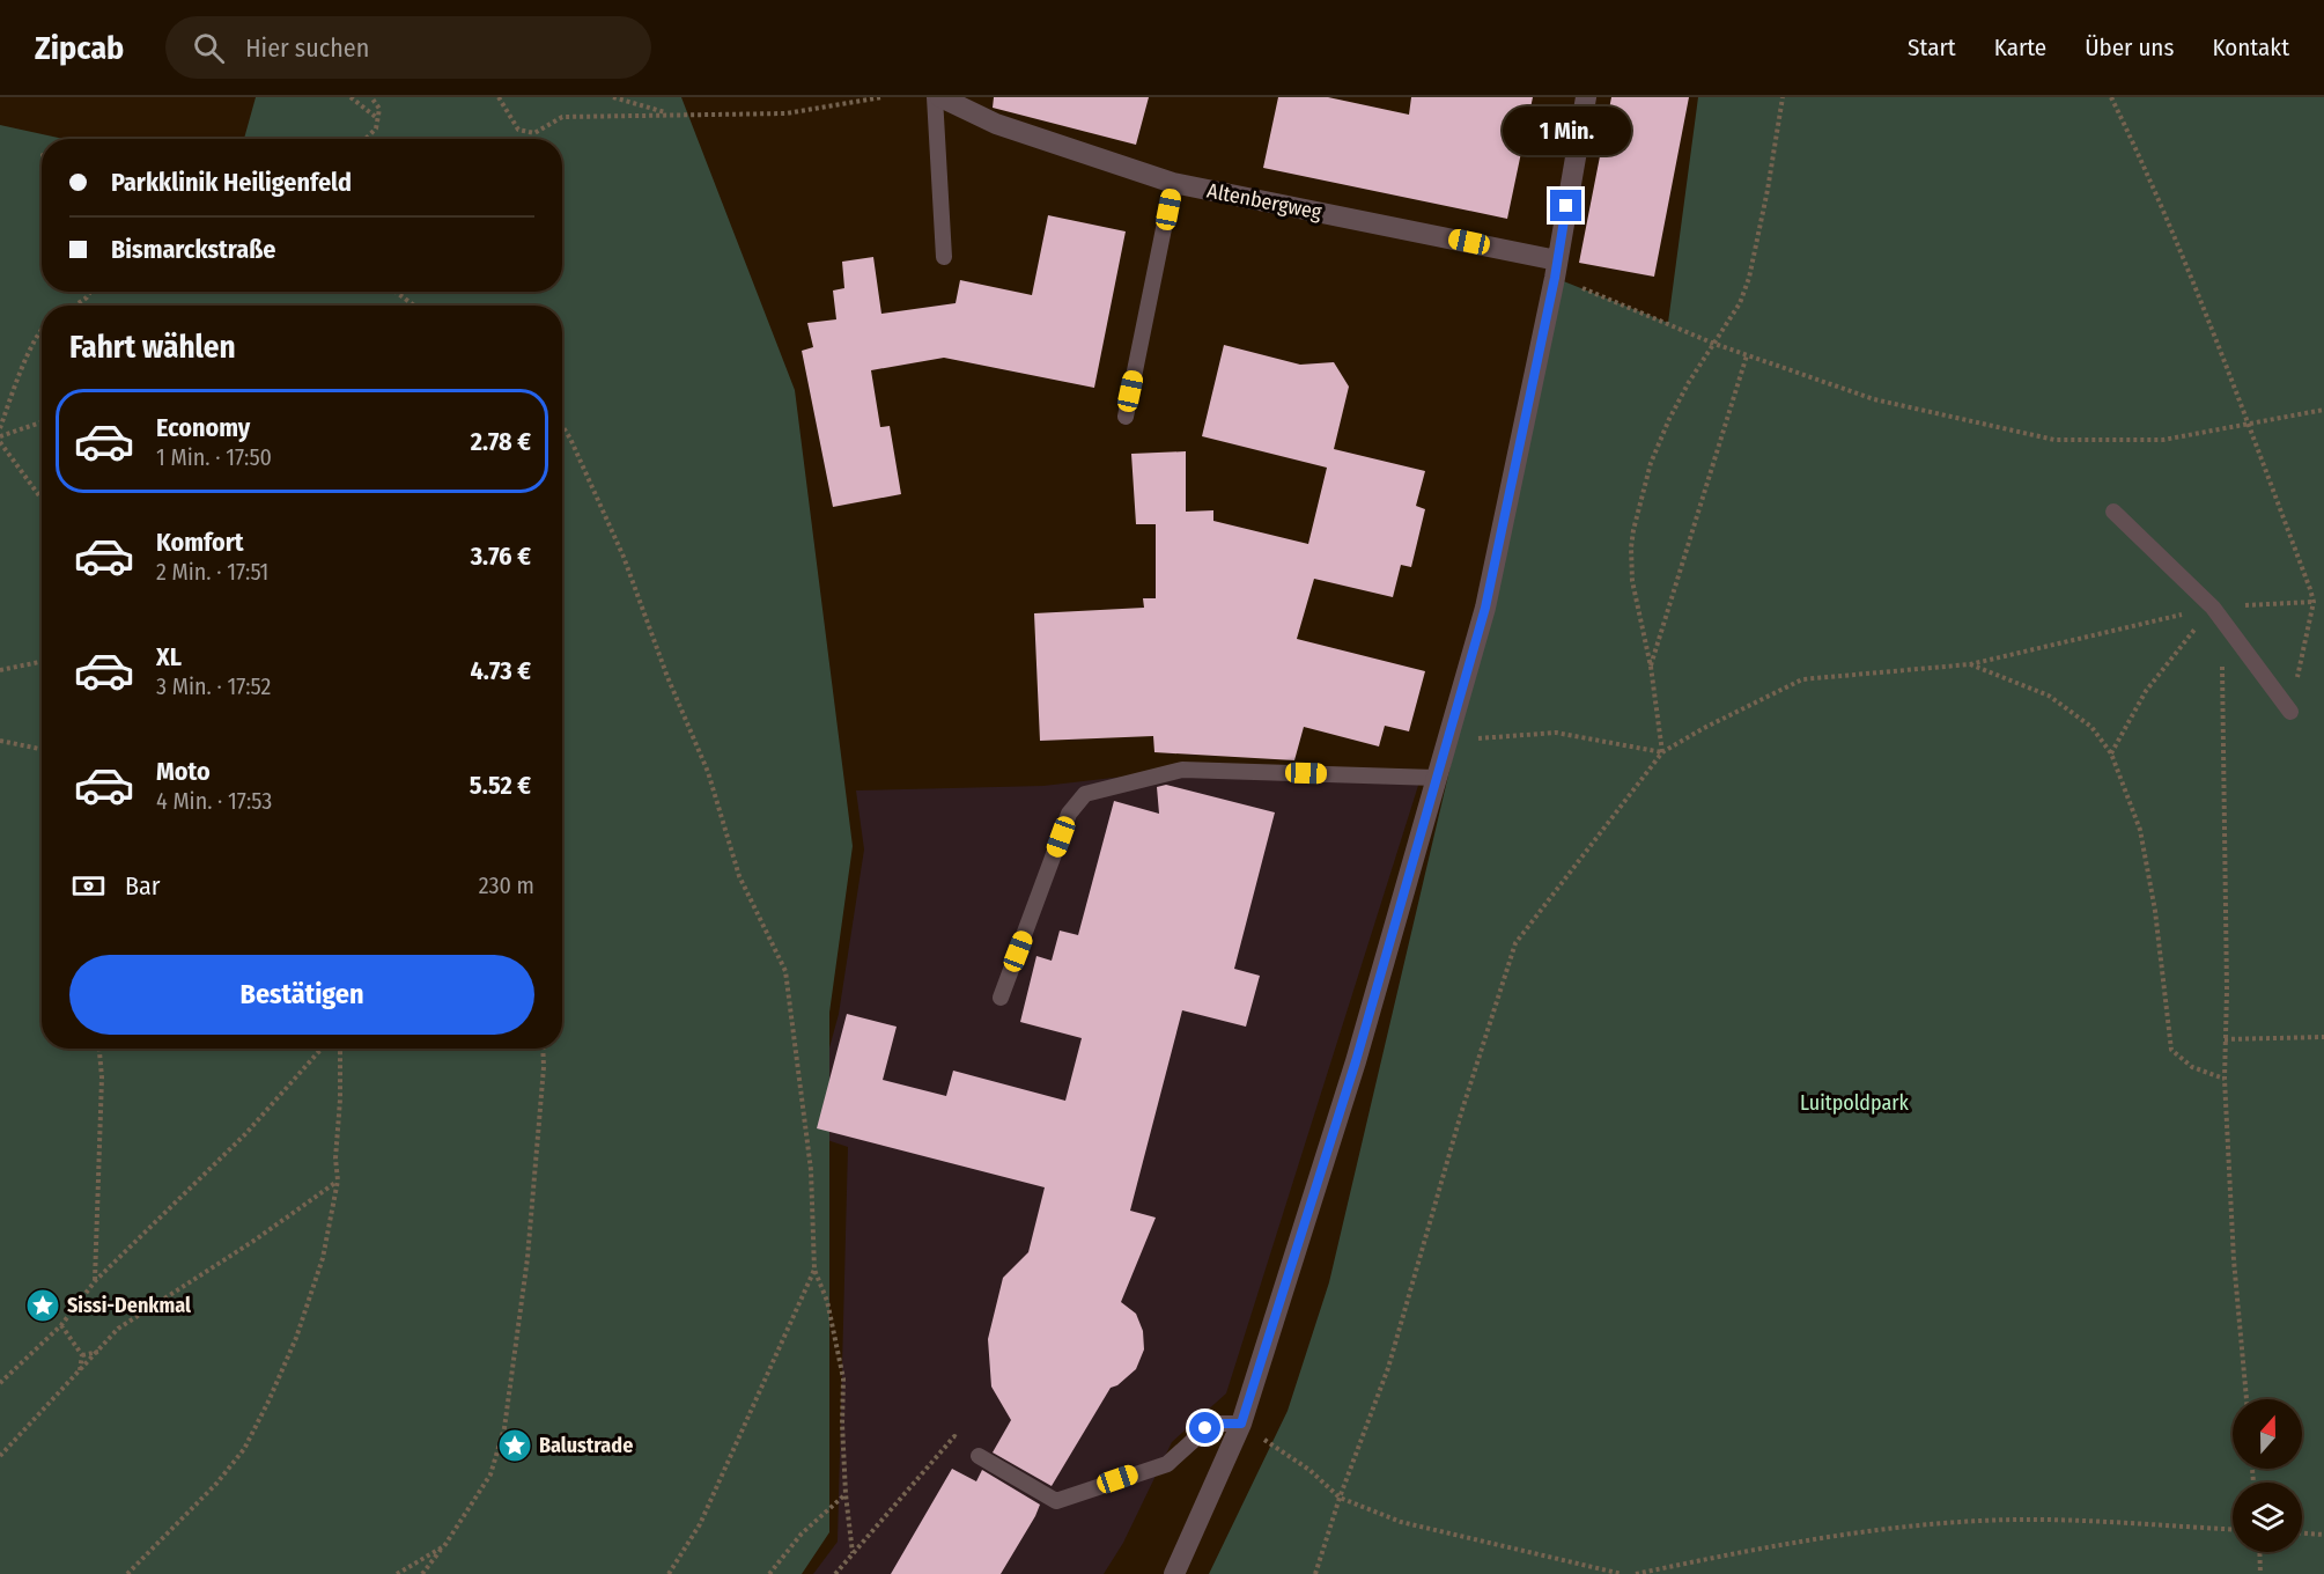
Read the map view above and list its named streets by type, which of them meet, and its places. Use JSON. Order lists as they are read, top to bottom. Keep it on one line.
{"streets":{"street":["Altenbergweg"]},"parks":["Luitpoldpark"],"places":{"place":["Sissi-Denkmal","Balustrade"]},"north":"top","page":{"header":"Zipcab","search":"Hier suchen","nav":["Start","Karte","Über uns","Kontakt"],"bubble":"1 Min.","banner":["Parkklinik Heiligenfeld","Bismarckstraße"],"heading":"Fahrt wählen","list":[{"name":"Economy","note":"1 Min. · 17:50","value":"2.78 €"},{"name":"Komfort","note":"2 Min. · 17:51","value":"3.76 €"},{"name":"XL","note":"3 Min. · 17:52","value":"4.73 €"},{"name":"Moto","note":"4 Min. · 17:53","value":"5.52 €"}],"pay":["Bar","230 m"],"buttons":"Bestätigen"}}
